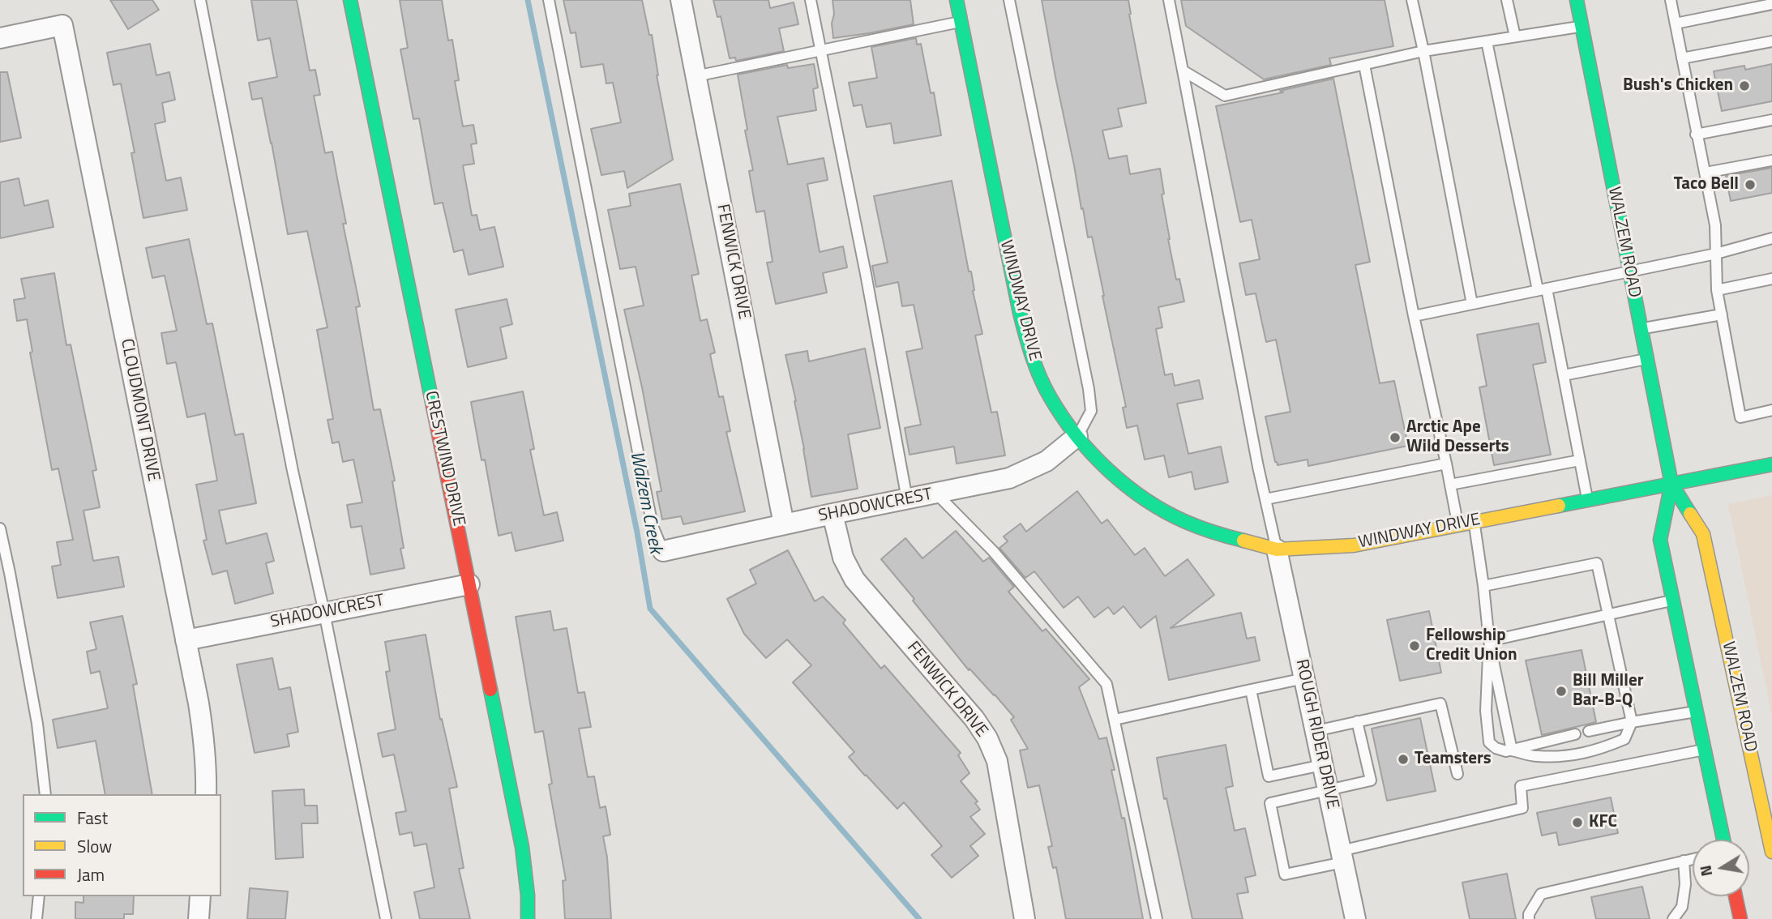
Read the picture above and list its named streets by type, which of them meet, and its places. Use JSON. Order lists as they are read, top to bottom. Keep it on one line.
{"streets":{"street":["WALZEM ROAD","FENWICK DRIVE","WINDWAY DRIVE","CLOUDMONT DRIVE","CRESTWIND DRIVE","SHADOWCREST","ROUGH RIDER DRIVE"]},"crossings":[["WALZEM ROAD","WINDWAY DRIVE"],["FENWICK DRIVE","SHADOWCREST"],["WINDWAY DRIVE","SHADOWCREST"],["WINDWAY DRIVE","ROUGH RIDER DRIVE"],["CLOUDMONT DRIVE","SHADOWCREST"],["CRESTWIND DRIVE","SHADOWCREST"]],"water":["Walzem Creek"],"places":["Bush's Chicken","Taco Bell","Arctic Ape Wild Desserts","Fellowship Credit Union","Bill Miller Bar-B-Q","Teamsters","KFC"],"legend":["Fast","Slow","Jam"],"north":"left"}
